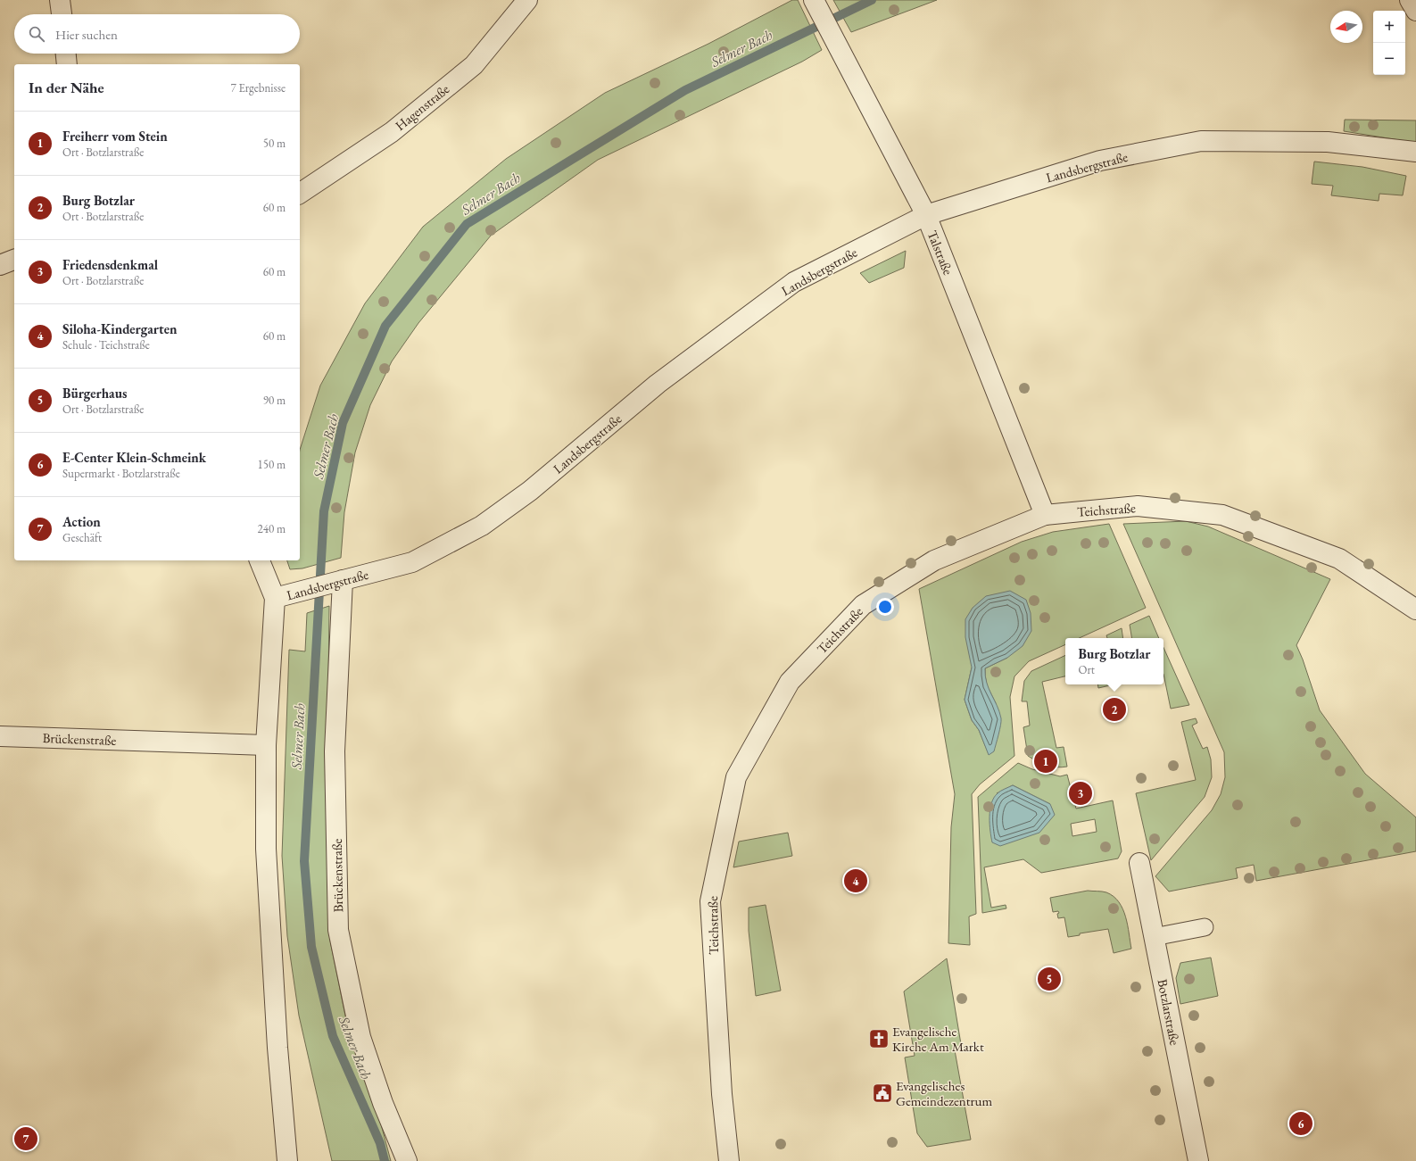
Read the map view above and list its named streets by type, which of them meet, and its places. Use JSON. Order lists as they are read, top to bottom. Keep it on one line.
{"streets":{"street":["Hagenstraße","Landsbergstraße","Talstraße","Teichstraße","Brückenstraße","Botzlarstraße"]},"crossings":[["Landsbergstraße","Talstraße"],["Landsbergstraße","Brückenstraße"],["Talstraße","Teichstraße"]],"water":["Selmer Bach"],"places":{"church":["Evangelische Kirche Am Markt"],"public building":["Evangelisches Gemeindezentrum"]},"north":"left","page":{"map_buttons":["+","−"],"search":"Hier suchen","heading":["In der Nähe","7 Ergebnisse"],"list":[{"mark":"1","name":"Freiherr vom Stein","note":"Ort · Botzlarstraße","value":"50 m"},{"mark":"2","name":"Burg Botzlar","note":"Ort · Botzlarstraße","value":"60 m"},{"mark":"3","name":"Friedensdenkmal","note":"Ort · Botzlarstraße","value":"60 m"},{"mark":"4","name":"Siloha-Kindergarten","note":"Schule · Teichstraße","value":"60 m"},{"mark":"5","name":"Bürgerhaus","note":"Ort · Botzlarstraße","value":"90 m"},{"mark":"6","name":"E-Center Klein-Schmeink","note":"Supermarkt · Botzlarstraße","value":"150 m"},{"mark":"7","name":"Action","note":"Geschäft","value":"240 m"}],"popup":["Burg Botzlar","Ort"],"pins":["2","1","3","4","5","6","7"]}}
